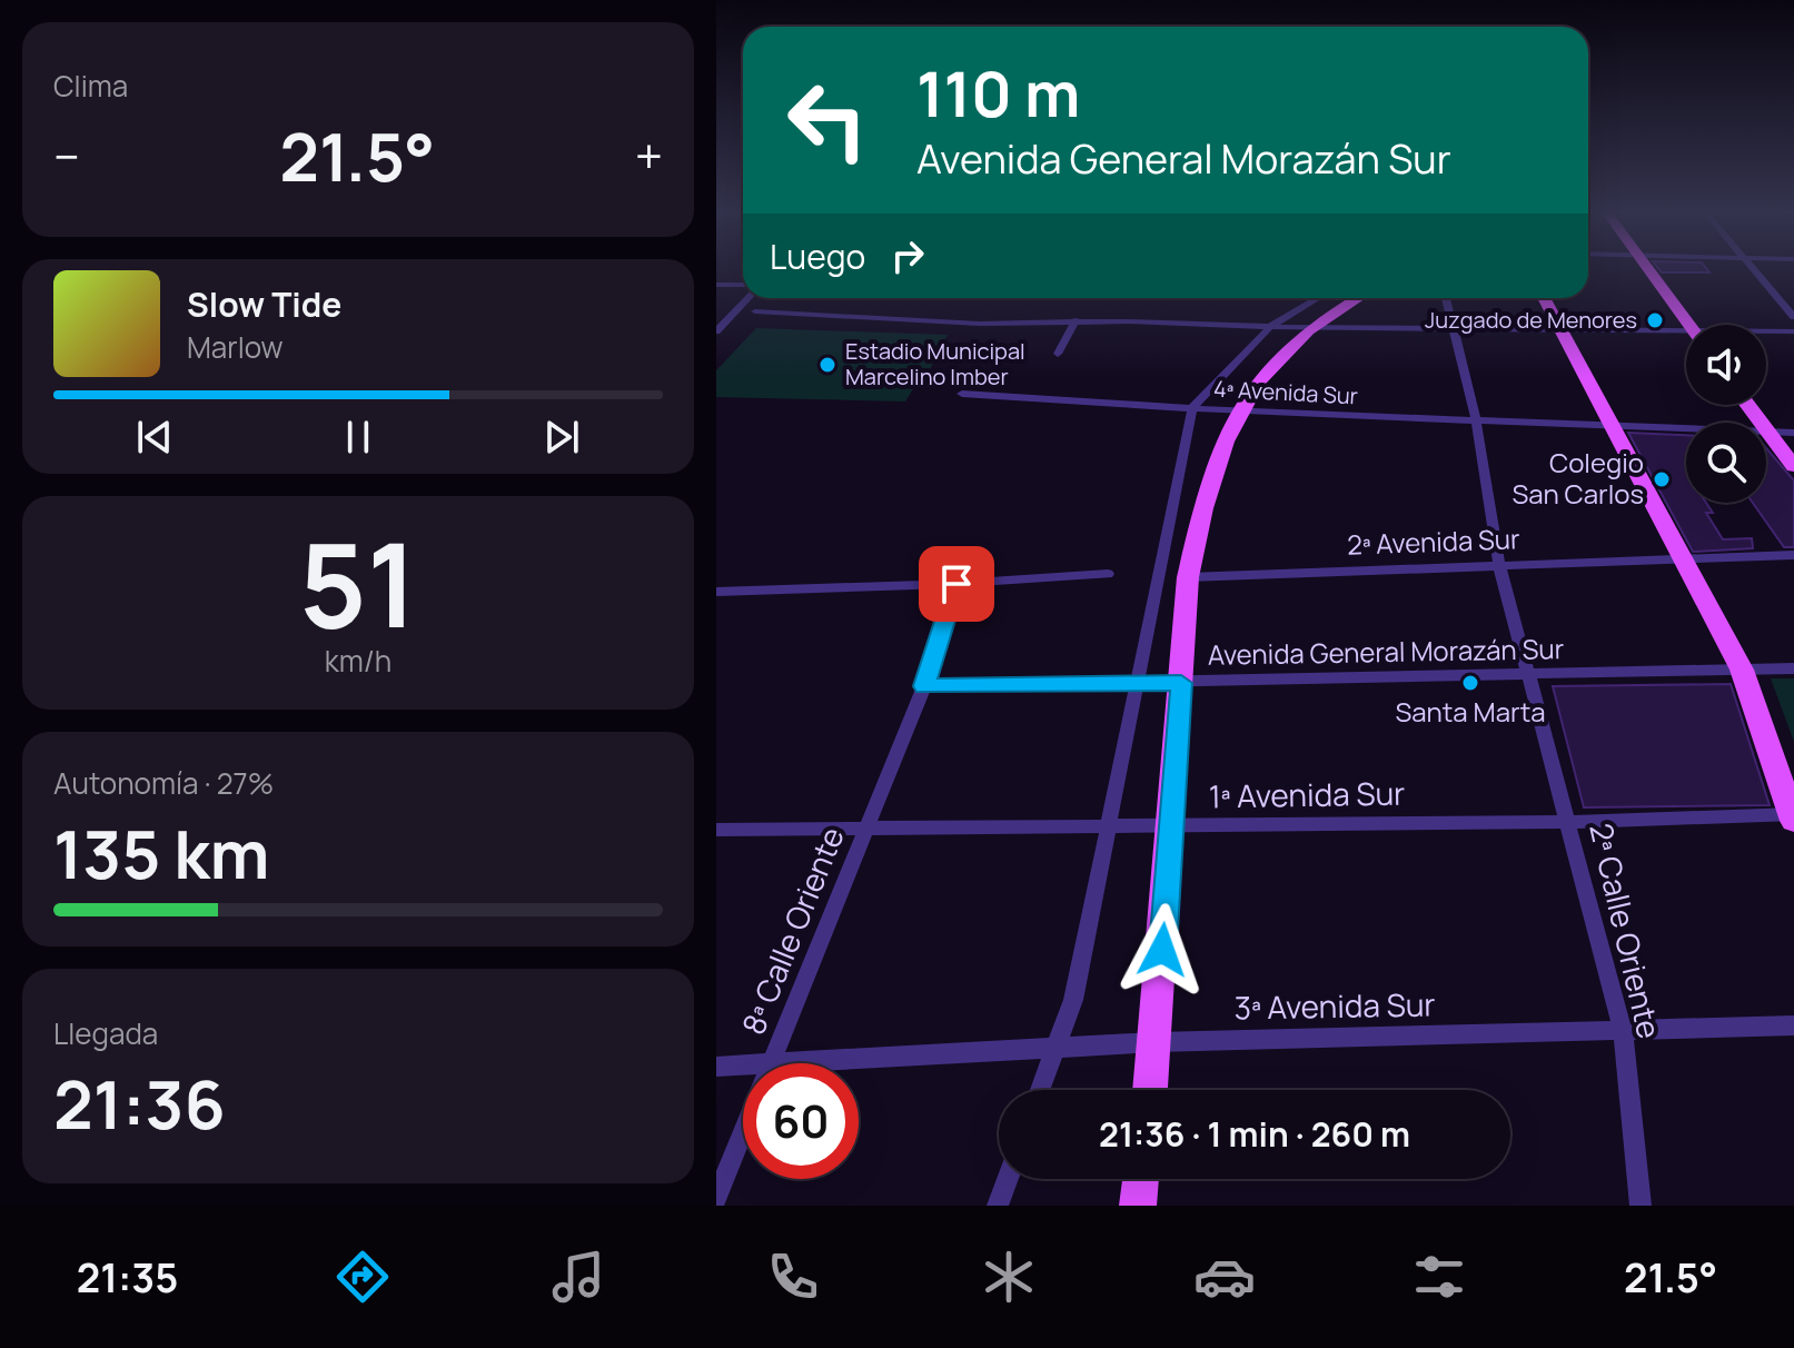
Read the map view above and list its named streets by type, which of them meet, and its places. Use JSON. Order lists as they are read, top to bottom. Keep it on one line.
{"streets":{"street":["4ª Avenida Sur","2ª Avenida Sur","Avenida General Morazán Sur","1ª Avenida Sur","8ª Calle Oriente","2ª Calle Oriente","3ª Avenida Sur"]},"crossings":[["4ª Avenida Sur","2ª Calle Oriente"],["2ª Avenida Sur","2ª Calle Oriente"],["Avenida General Morazán Sur","8ª Calle Oriente"],["Avenida General Morazán Sur","2ª Calle Oriente"],["1ª Avenida Sur","8ª Calle Oriente"],["1ª Avenida Sur","2ª Calle Oriente"],["2ª Calle Oriente","3ª Avenida Sur"]],"places":["Juzgado de Menores","Estadio Municipal Marcelino Imber","Colegio San Carlos","Santa Marta"],"page":{"tile":["Clima",["51","km/h"],["Autonomía · 27%","135 km"],["Llegada","21:36"]],"turn":["110 m","Avenida General Morazán Sur"],"heat":["−","21.5°","+"],"then":"Luego","song":["Slow Tide","Marlow"],"limit":"60","trip":"21:36 · 1 min · 260 m","tabs":["21:35","21.5°"]}}
